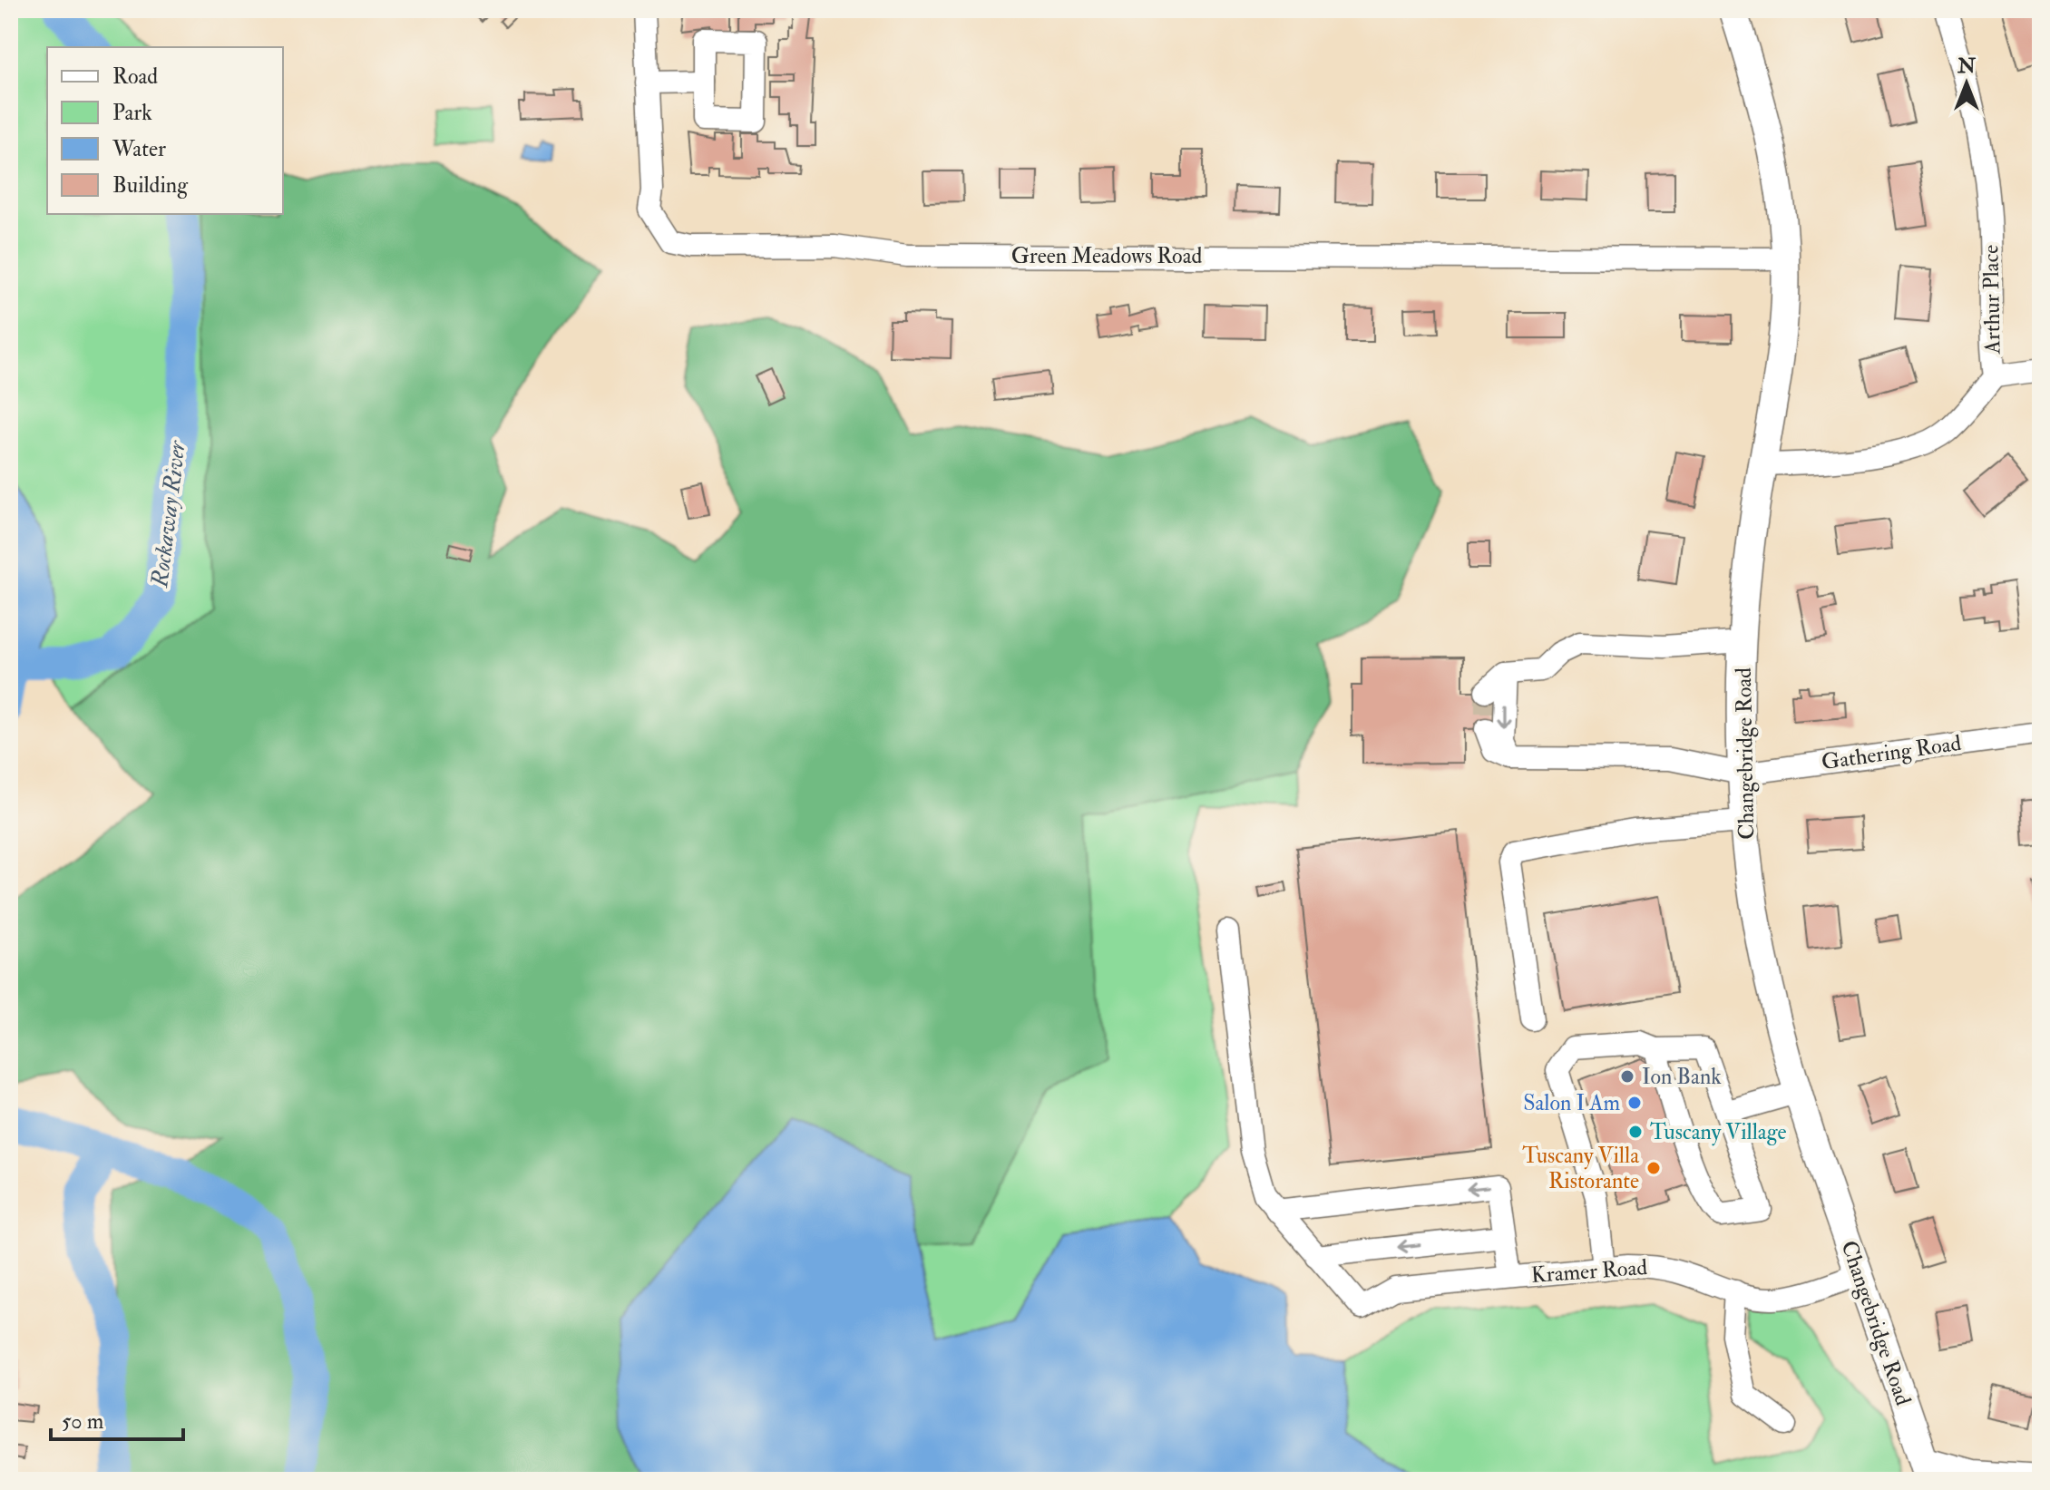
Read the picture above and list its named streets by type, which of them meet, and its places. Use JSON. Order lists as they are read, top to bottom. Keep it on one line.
{"streets":{"main road":["Changebridge Road"],"street":["Green Meadows Road","Arthur Place","Gathering Road","Kramer Road"]},"crossings":[["Green Meadows Road","Changebridge Road"],["Arthur Place","Changebridge Road"],["Gathering Road","Changebridge Road"],["Changebridge Road","Kramer Road"]],"water":["Rockaway River"],"places":["Ion Bank","Salon I Am","Tuscany Village","Tuscany Villa Ristorante"],"legend":["Road","Park","Water","Building"],"scale_bar":"50 m","north":"top"}
